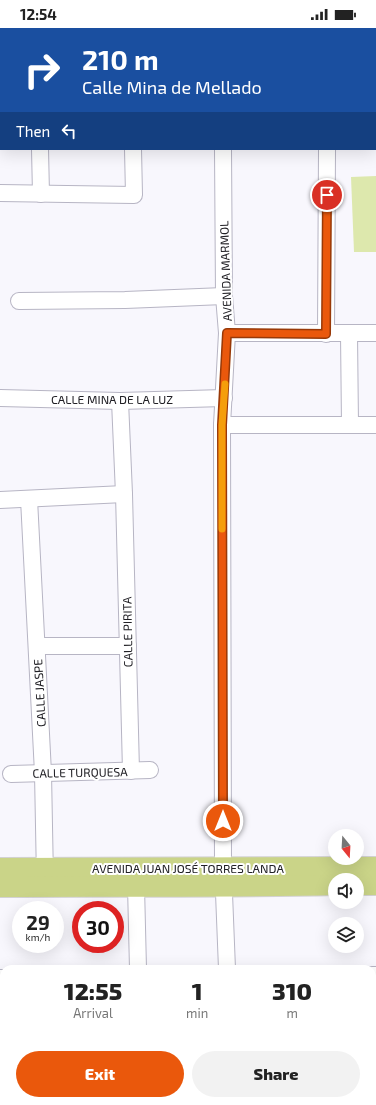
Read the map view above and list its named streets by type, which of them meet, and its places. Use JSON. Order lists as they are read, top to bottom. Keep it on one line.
{"streets":{"main road":["AVENIDA JUAN JOSÉ TORRES LANDA"],"street":["AVENIDA MARMOL","CALLE MINA DE LA LUZ","CALLE PIRITA","CALLE JASPE","CALLE TURQUESA"]},"crossings":[["AVENIDA MARMOL","CALLE MINA DE LA LUZ"],["AVENIDA MARMOL","AVENIDA JUAN JOSÉ TORRES LANDA"],["CALLE MINA DE LA LUZ","CALLE PIRITA"],["CALLE PIRITA","CALLE TURQUESA"],["CALLE JASPE","CALLE TURQUESA"],["CALLE JASPE","AVENIDA JUAN JOSÉ TORRES LANDA"]],"north":"bottom","page":{"status":"12:54","turn":["210 m","Calle Mina de Mellado"],"then":"Then","speed":"29 km/h","limit":"30","eta":["12:55","Arrival","1","min","310","m"],"buttons":["Exit","Share"]}}
